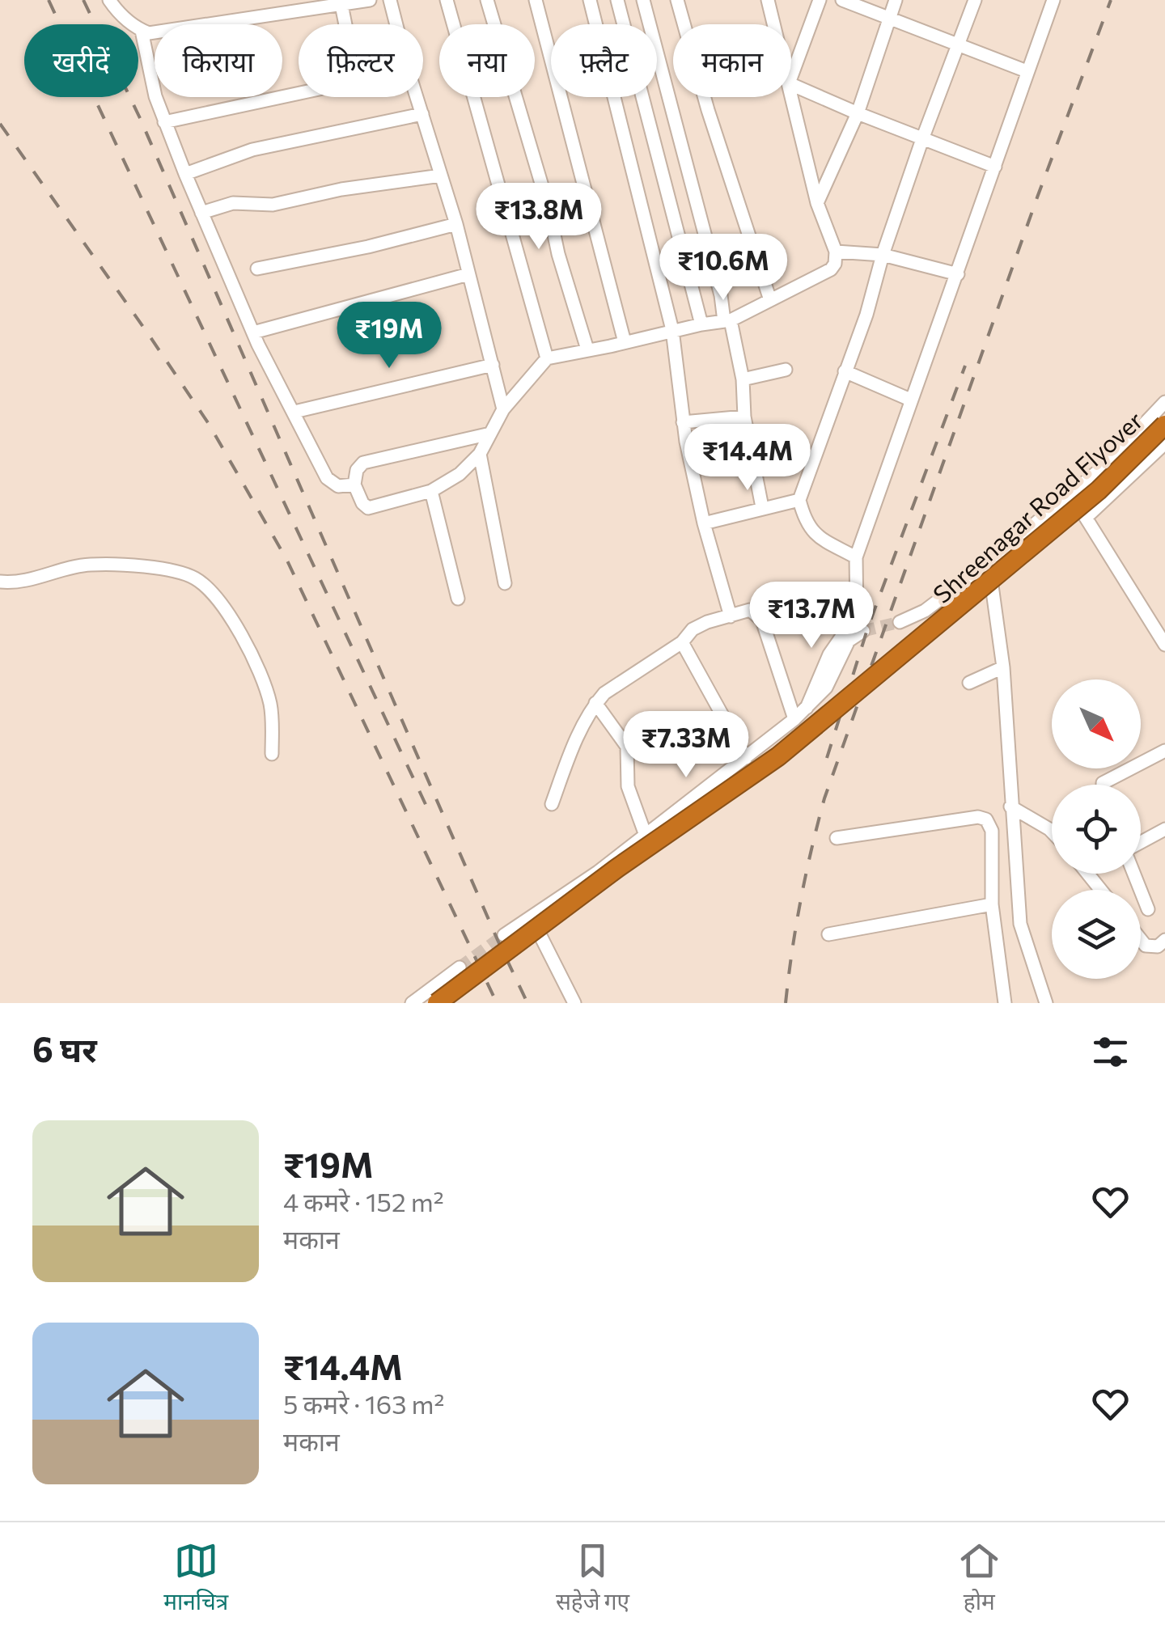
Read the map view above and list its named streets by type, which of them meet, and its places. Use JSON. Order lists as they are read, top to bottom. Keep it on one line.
{"streets":{"highway":["Shreenagar Road Flyover"]},"north":"bottom right","page":{"chip":["खरीदें","किराया","फ़िल्टर","नया","फ़्लैट","मकान"],"price":["₹13.8M","₹10.6M","₹19M","₹14.4M","₹13.7M","₹7.33M"],"heading":"6 घर","list":[{"name":"₹19M","note":"4 कमरे · 152 m² · मकान"},{"name":"₹14.4M","note":"5 कमरे · 163 m² · मकान"}],"tabs":["मानचित्र","सहेजे गए","होम"]}}
